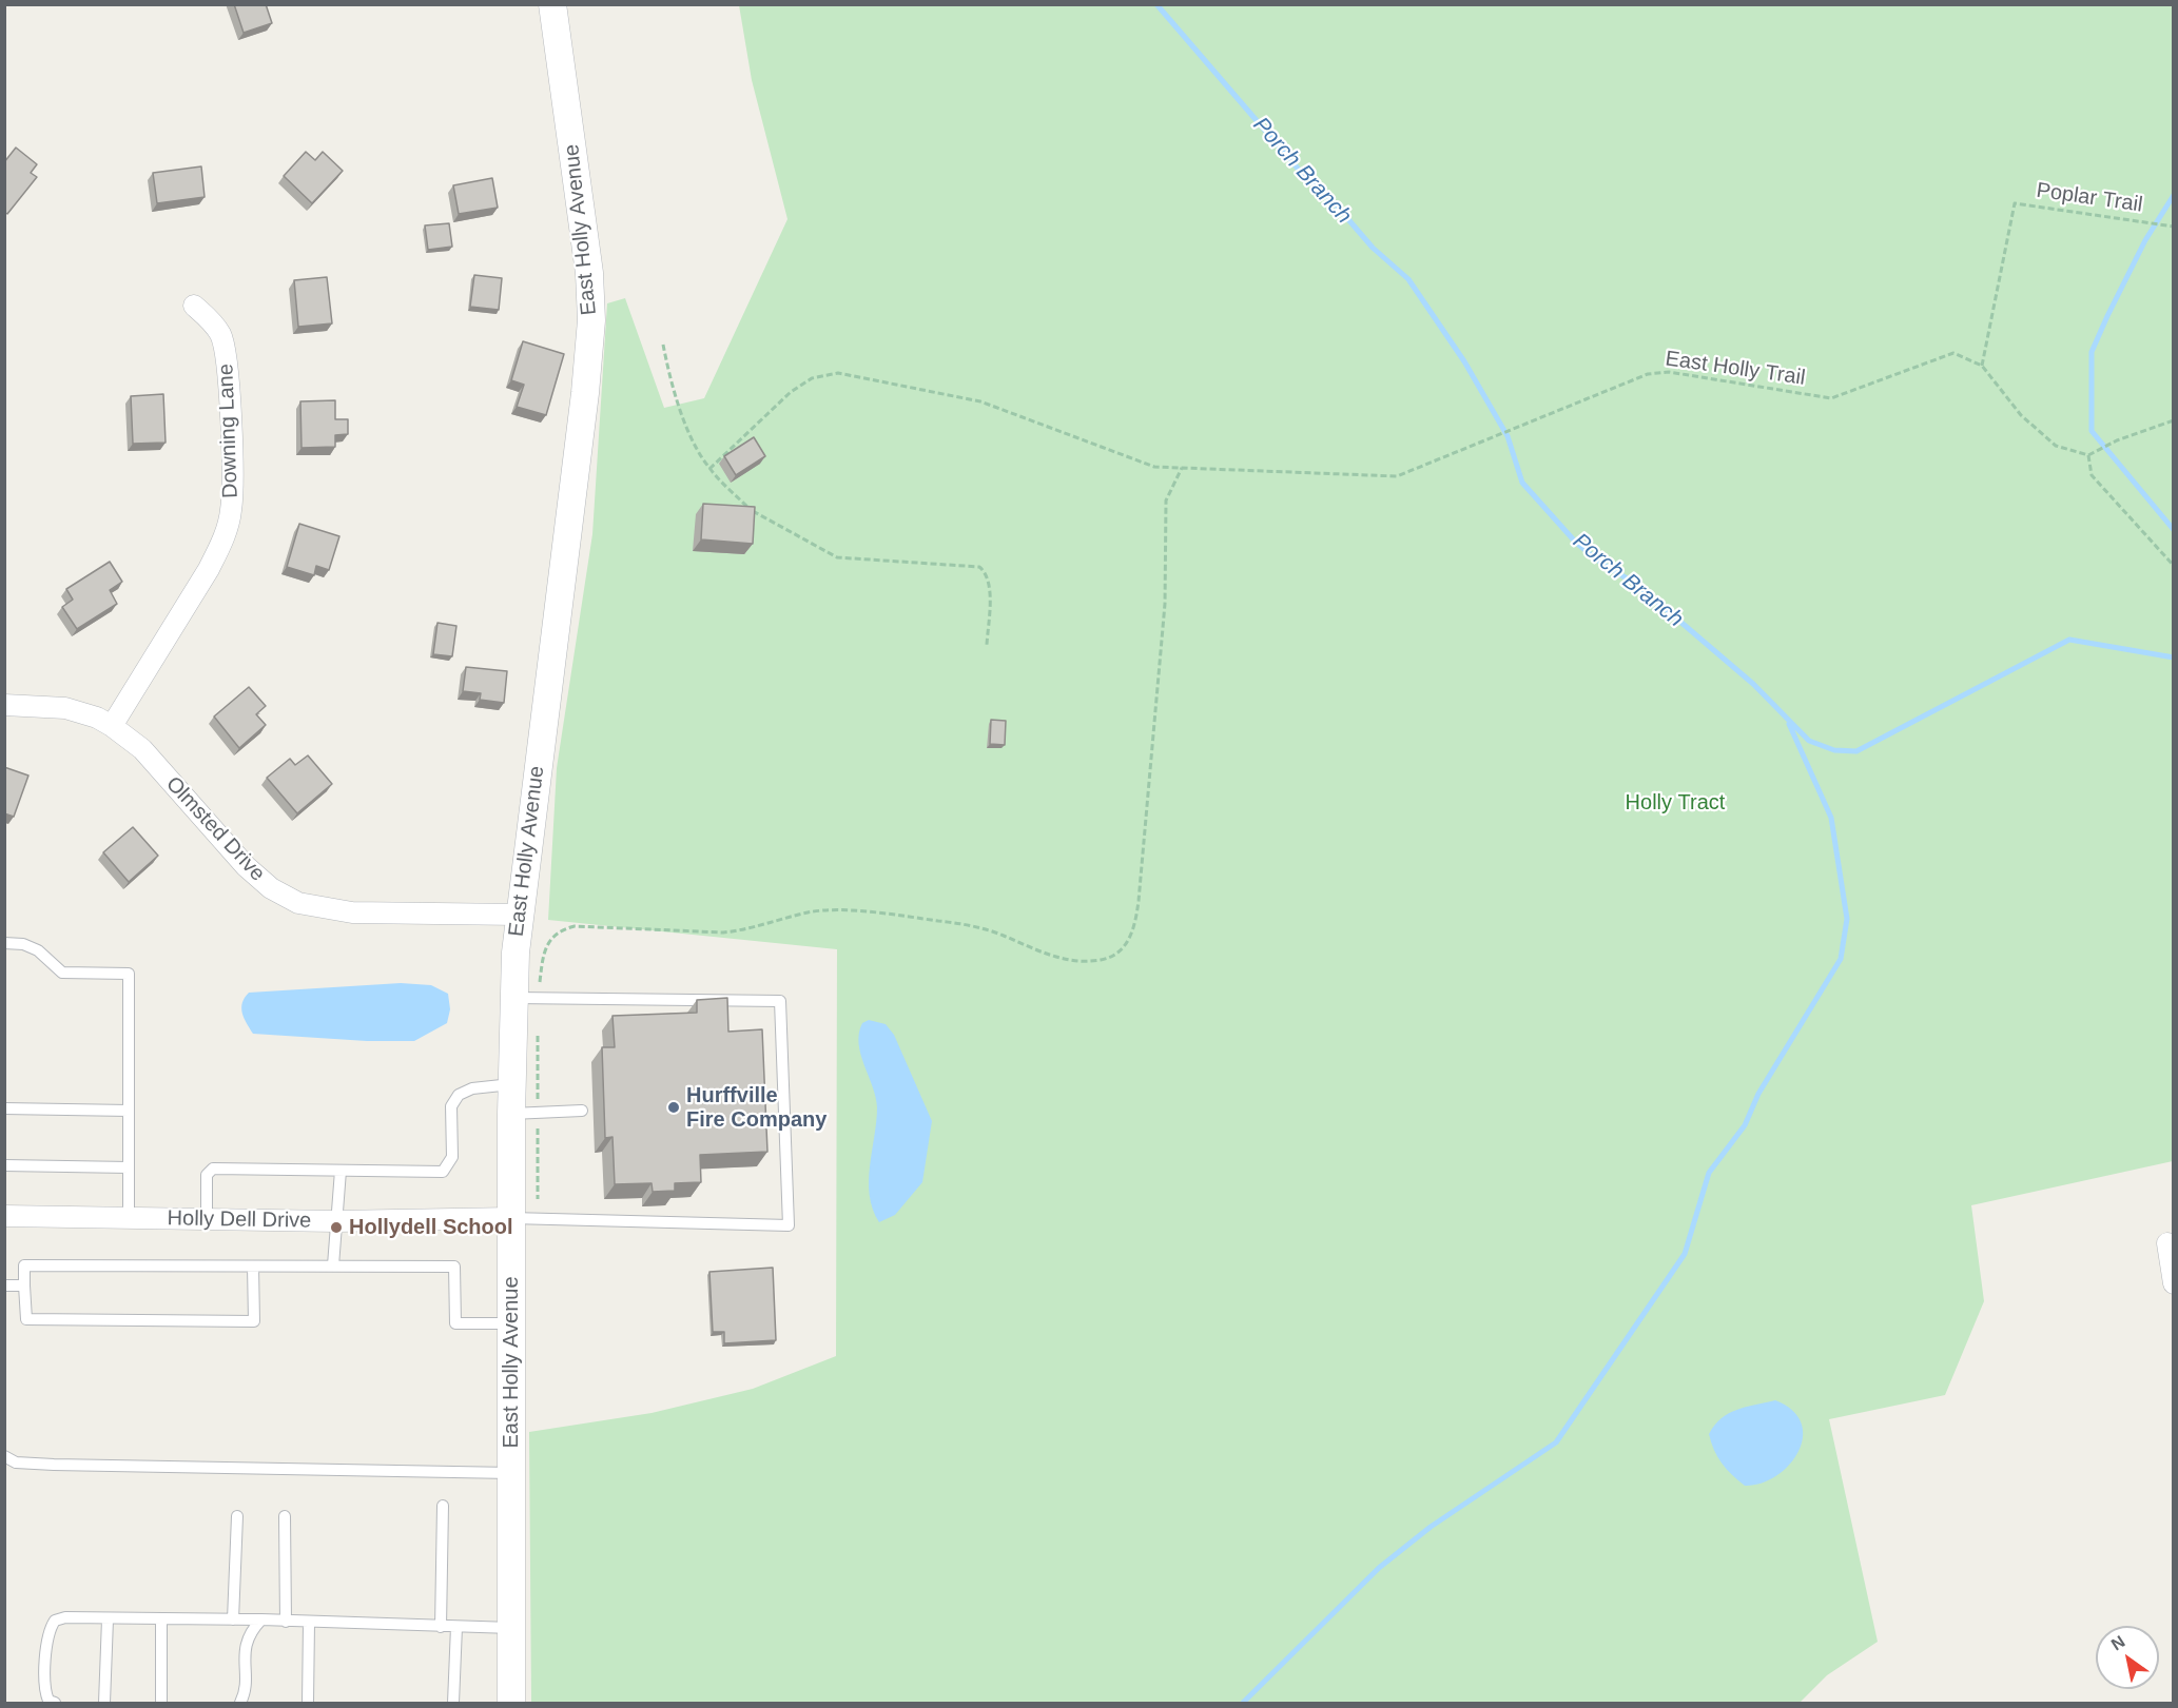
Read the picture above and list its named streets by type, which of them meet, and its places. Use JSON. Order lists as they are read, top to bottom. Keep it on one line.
{"streets":{"street":["East Holly Avenue","Downing Lane","Olmsted Drive","Holly Dell Drive"],"path":["Poplar Trail","East Holly Trail"]},"crossings":[["Poplar Trail","East Holly Trail"],["East Holly Avenue","Olmsted Drive"],["East Holly Avenue","Holly Dell Drive"],["Downing Lane","Olmsted Drive"]],"water":["Porch Branch"],"parks":["Holly Tract"],"places":["Hurffville Fire Company","Hollydell School"],"north":"top left"}
